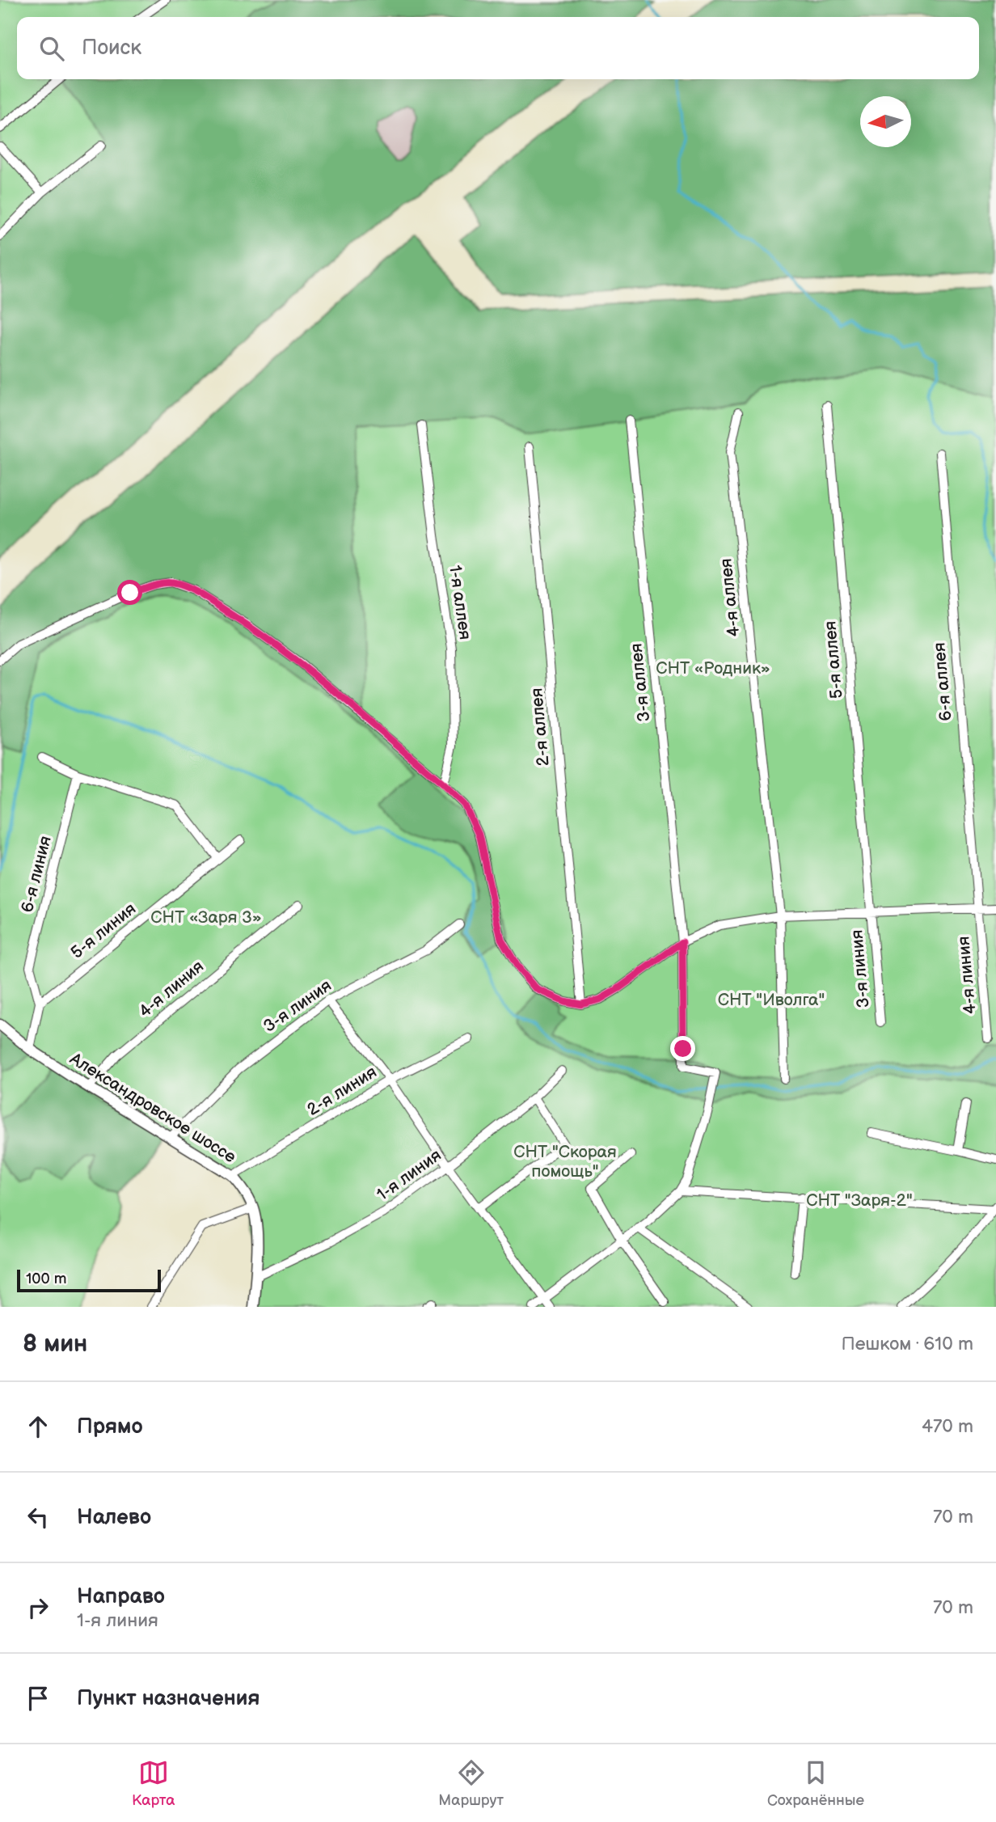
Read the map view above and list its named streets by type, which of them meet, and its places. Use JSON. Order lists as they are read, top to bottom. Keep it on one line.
{"streets":{"street":["4-я аллея","1-я аллея","5-я аллея","6-я аллея","3-я аллея","2-я аллея","6-я линия","5-я линия","3-я линия","4-я линия","2-я линия","Александровское шоссе","1-я линия"]},"crossings":[["5-я аллея","3-я линия"],["6-я аллея","4-я линия"],["6-я линия","5-я линия"],["6-я линия","Александровское шоссе"],["3-я линия","Александровское шоссе"],["4-я линия","Александровское шоссе"],["2-я линия","Александровское шоссе"],["Александровское шоссе","1-я линия"]],"parks":["СНТ «Родник»","СНТ «Заря 3»","СНТ \"Иволга\"","СНТ \"Скорая помощь\"","СНТ \"Заря-2\""],"scale_bar":"100 m","north":"left","page":{"search":"Поиск","scale":"100 m","heading":["8 мин","Пешком · 610 m"],"list":[["Прямо","470 m"],["Налево","70 m"],["Направо","1-я линия","70 m"],"Пункт назначения"],"nav":["Карта","Маршрут","Сохранённые"]}}
